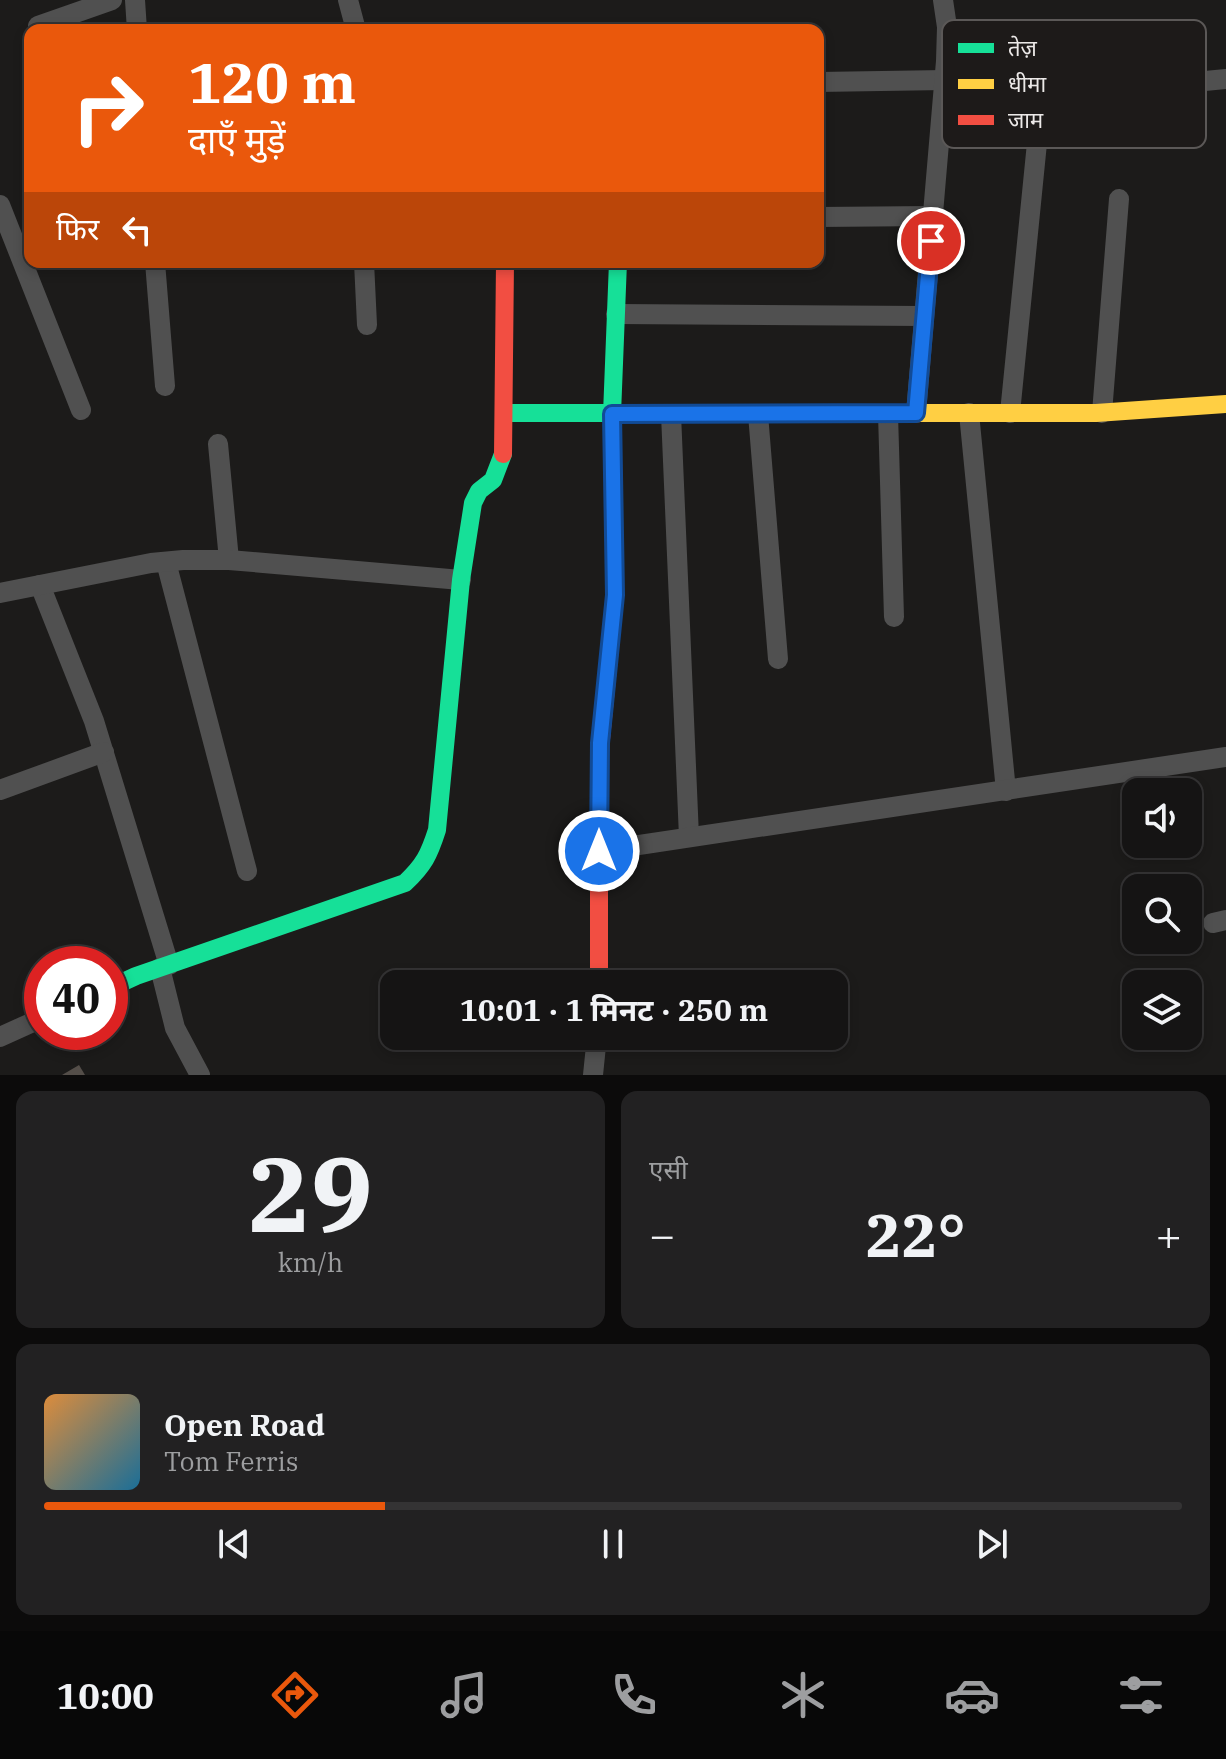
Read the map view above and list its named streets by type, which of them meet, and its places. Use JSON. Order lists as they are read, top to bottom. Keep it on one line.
{"legend":["तेज़","धीमा","जाम"],"page":{"turn":["120 m","दाएँ मुड़ें"],"then":"फिर","limit":"40","trip":"10:01 · 1 मिनट · 250 m","tile":[["29","km/h"],"एसी"],"heat":["−","22°","+"],"song":["Open Road","Tom Ferris"],"tabs":"10:00"}}
